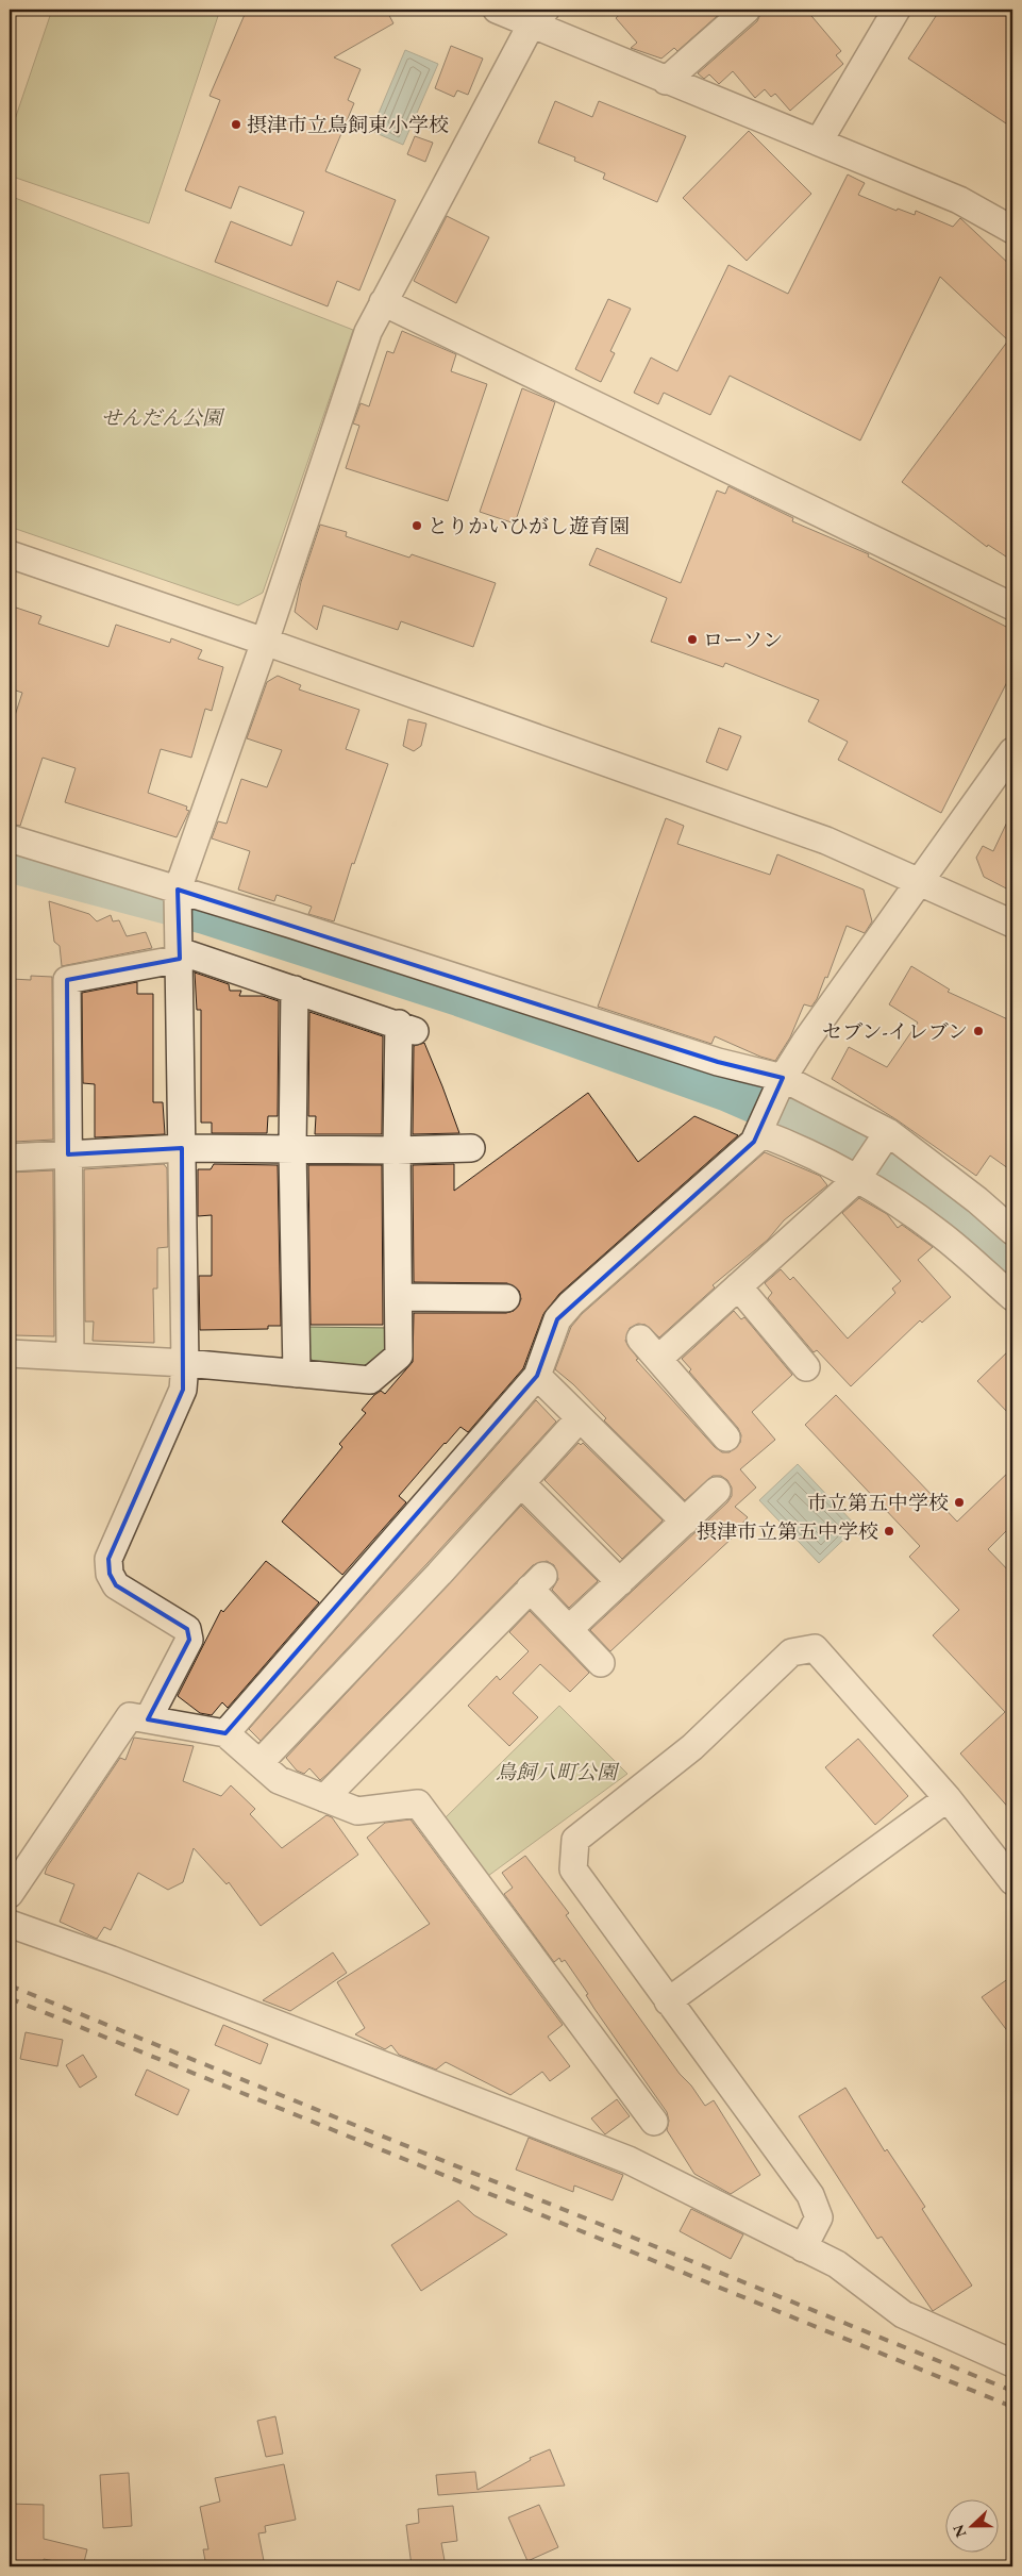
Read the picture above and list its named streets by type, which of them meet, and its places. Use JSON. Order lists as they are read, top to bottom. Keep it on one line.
{"parks":["せんだん公園","鳥飼八町公園"],"places":["摂津市立鳥飼東小学校","とりかいひがし遊育園","ローソン","セブン-イレブン","市立第五中学校","摂津市立第五中学校"],"north":"left"}
